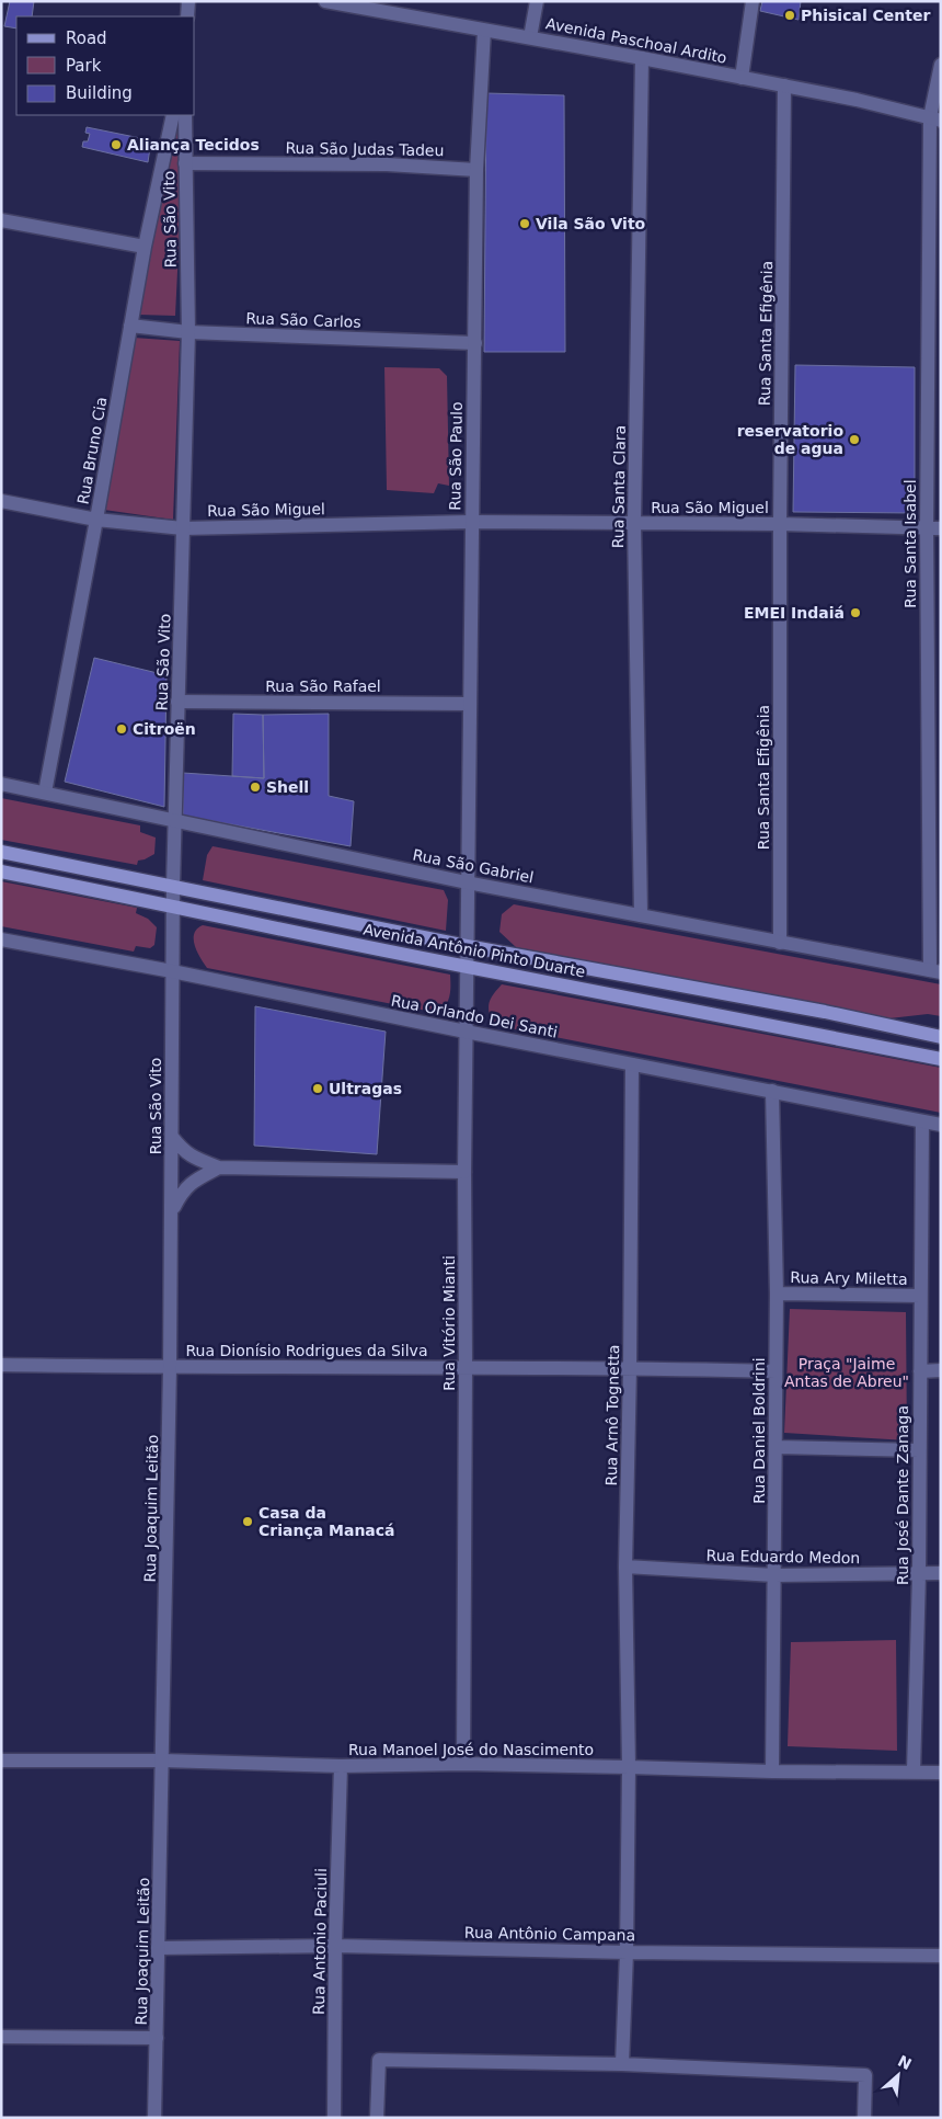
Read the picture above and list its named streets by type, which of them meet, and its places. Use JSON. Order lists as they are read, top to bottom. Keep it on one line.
{"streets":{"main road":["Avenida Antônio Pinto Duarte"],"street":["Avenida Paschoal Ardito","Rua São Judas Tadeu","Rua São Vito","Rua São Carlos","Rua Santa Efigênia","Rua Bruno Cia","Rua São Paulo","Rua Santa Clara","Rua São Miguel","Rua Santa Isabel","Rua São Rafael","Rua São Gabriel","Rua Orlando Dei Santi","Rua Ary Miletta","Rua Vitório Mianti","Rua Dionísio Rodrigues da Silva","Rua Arnô Tognetta","Rua Daniel Boldrini","Rua José Dante Zanaga","Rua Joaquim Leitão","Rua Eduardo Medon","Rua Manoel José do Nascimento","Rua Antônio Campana","Rua Antonio Paciuli"]},"crossings":[["Avenida Paschoal Ardito","Rua Santa Efigênia"],["Avenida Paschoal Ardito","Rua São Paulo"],["Avenida Paschoal Ardito","Rua Santa Clara"],["Avenida Paschoal Ardito","Rua Santa Isabel"],["Rua São Judas Tadeu","Rua São Vito"],["Rua São Judas Tadeu","Rua São Paulo"],["Rua São Vito","Rua São Carlos"],["Rua São Vito","Rua São Miguel"],["Rua São Vito","Rua São Rafael"],["Rua São Vito","Rua São Gabriel"],["Rua São Vito","Avenida Antônio Pinto Duarte"],["Rua São Vito","Rua Orlando Dei Santi"],["Rua São Vito","Rua Joaquim Leitão"],["Rua São Carlos","Rua Bruno Cia"],["Rua São Carlos","Rua São Paulo"],["Rua Santa Efigênia","Rua São Miguel"],["Rua Santa Efigênia","Rua São Gabriel"],["Rua Bruno Cia","Rua São Miguel"],["Rua Bruno Cia","Rua São Gabriel"],["Rua São Paulo","Rua São Miguel"],["Rua São Paulo","Rua São Rafael"],["Rua São Paulo","Rua São Gabriel"],["Rua São Paulo","Rua Vitório Mianti"],["Rua Santa Clara","Rua São Miguel"],["Rua Santa Clara","Rua São Gabriel"],["Rua São Miguel","Rua Santa Isabel"],["Rua Santa Isabel","Rua São Gabriel"],["Rua São Gabriel","Rua Vitório Mianti"],["Avenida Antônio Pinto Duarte","Rua Vitório Mianti"],["Rua Orlando Dei Santi","Rua Vitório Mianti"],["Rua Orlando Dei Santi","Rua Arnô Tognetta"],["Rua Orlando Dei Santi","Rua Daniel Boldrini"],["Rua Orlando Dei Santi","Rua José Dante Zanaga"],["Rua Ary Miletta","Rua Daniel Boldrini"],["Rua Ary Miletta","Rua José Dante Zanaga"],["Rua Vitório Mianti","Rua Dionísio Rodrigues da Silva"],["Rua Vitório Mianti","Rua Manoel José do Nascimento"],["Rua Dionísio Rodrigues da Silva","Rua Arnô Tognetta"],["Rua Dionísio Rodrigues da Silva","Rua Daniel Boldrini"],["Rua Dionísio Rodrigues da Silva","Rua Joaquim Leitão"],["Rua Arnô Tognetta","Rua Eduardo Medon"],["Rua Arnô Tognetta","Rua Manoel José do Nascimento"],["Rua Arnô Tognetta","Rua Antônio Campana"],["Rua Daniel Boldrini","Rua Eduardo Medon"],["Rua Daniel Boldrini","Rua Manoel José do Nascimento"],["Rua José Dante Zanaga","Rua Eduardo Medon"],["Rua José Dante Zanaga","Rua Manoel José do Nascimento"],["Rua Joaquim Leitão","Rua Manoel José do Nascimento"],["Rua Joaquim Leitão","Rua Antônio Campana"],["Rua Manoel José do Nascimento","Rua Antonio Paciuli"],["Rua Antônio Campana","Rua Antonio Paciuli"]],"parks":["Praça \"Jaime Antas de Abreu\""],"places":["Phisical Center","Aliança Tecidos","Vila São Vito","reservatorio de agua","EMEI Indaiá","Citroën","Shell","Ultragas","Casa da Criança Manacá"],"legend":["Road","Park","Building"],"north":"top right"}
